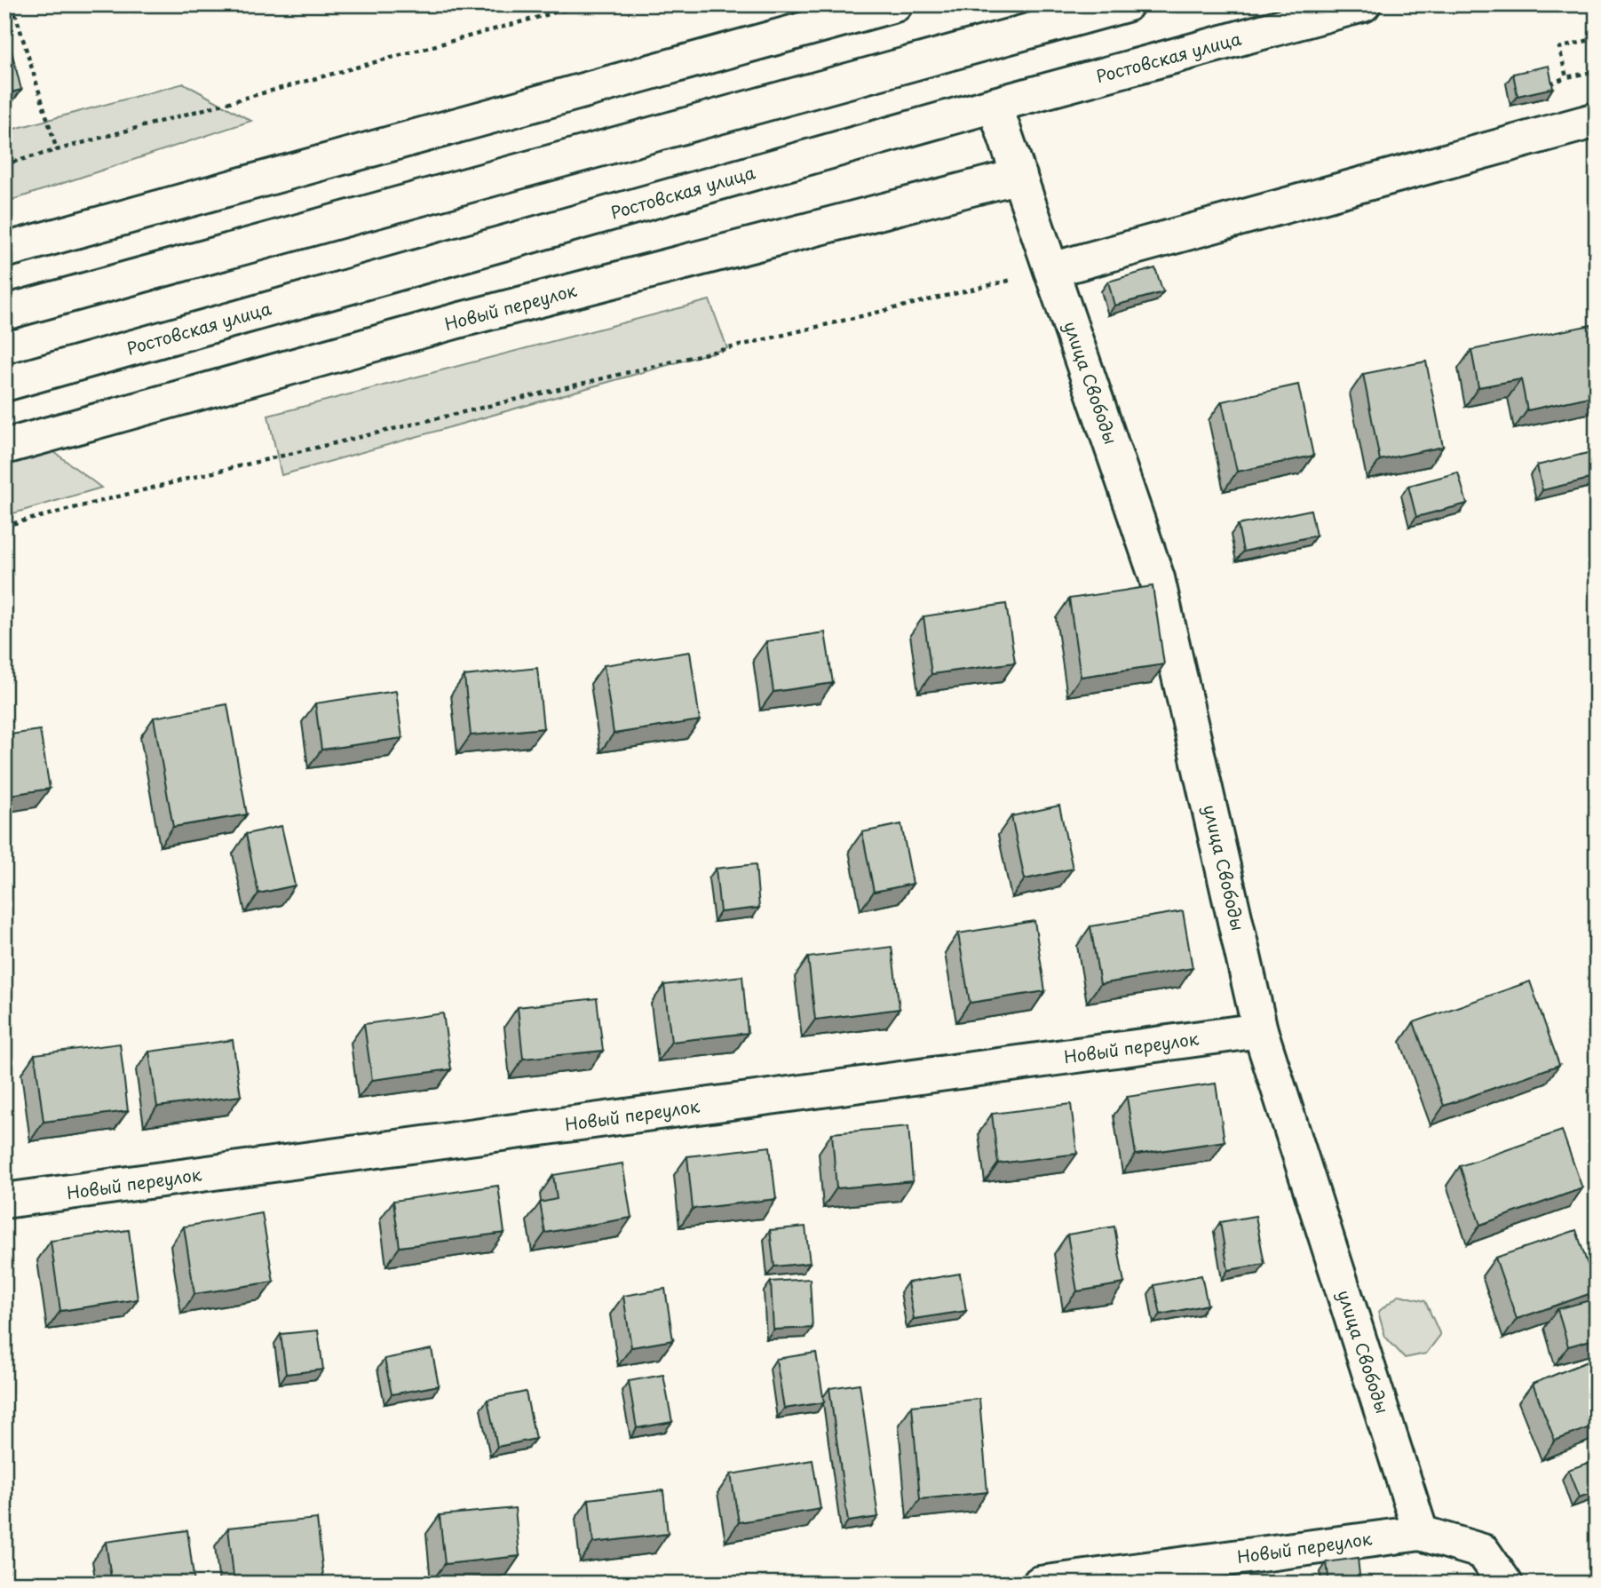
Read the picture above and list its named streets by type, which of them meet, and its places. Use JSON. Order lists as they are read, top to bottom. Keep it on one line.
{"streets":{"main road":["Ростовская улица","Новый переулок","улица Свободы"]},"crossings":[["Ростовская улица","улица Свободы"],["Новый переулок","улица Свободы"]]}
